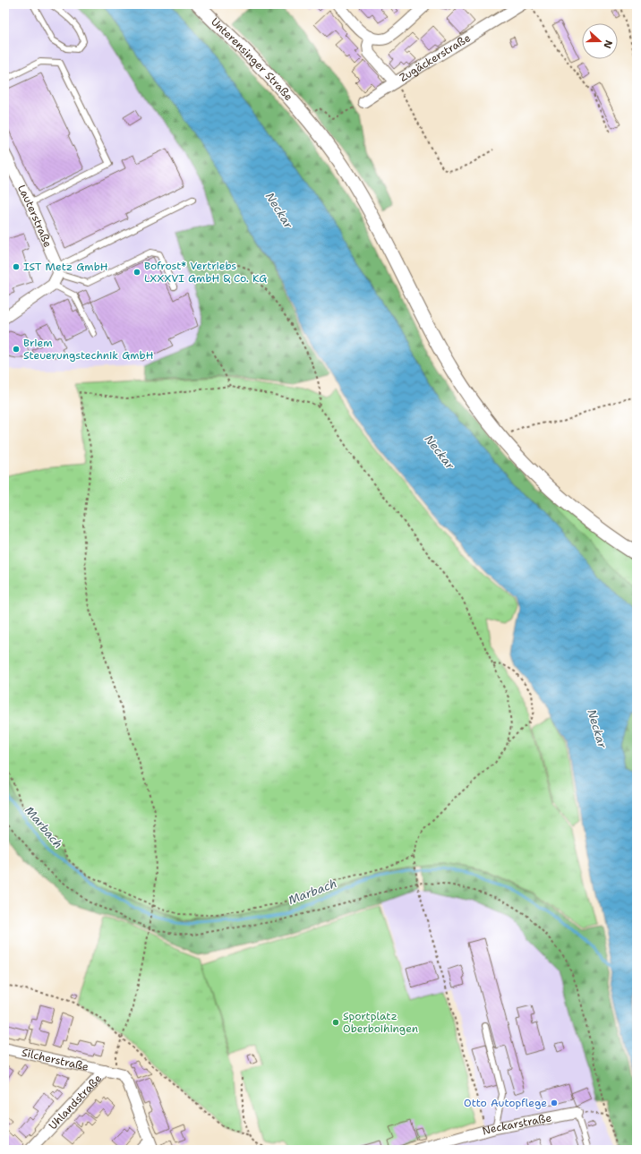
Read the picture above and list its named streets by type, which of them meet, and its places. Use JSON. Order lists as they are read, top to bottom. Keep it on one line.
{"streets":{"street":["Zugäckerstraße","Unterensinger Straße","Lauterstraße","Silcherstraße","Uhlandstraße","Neckarstraße"]},"crossings":[["Silcherstraße","Uhlandstraße"]],"water":["Neckar","Marbach"],"places":["IST Metz GmbH","Bofrost* Vertriebs LXXXVI GmbH & Co. KG","Briem Steuerungstechnik GmbH","Sportplatz Oberboihingen","Otto Autopflege"],"north":"right"}
